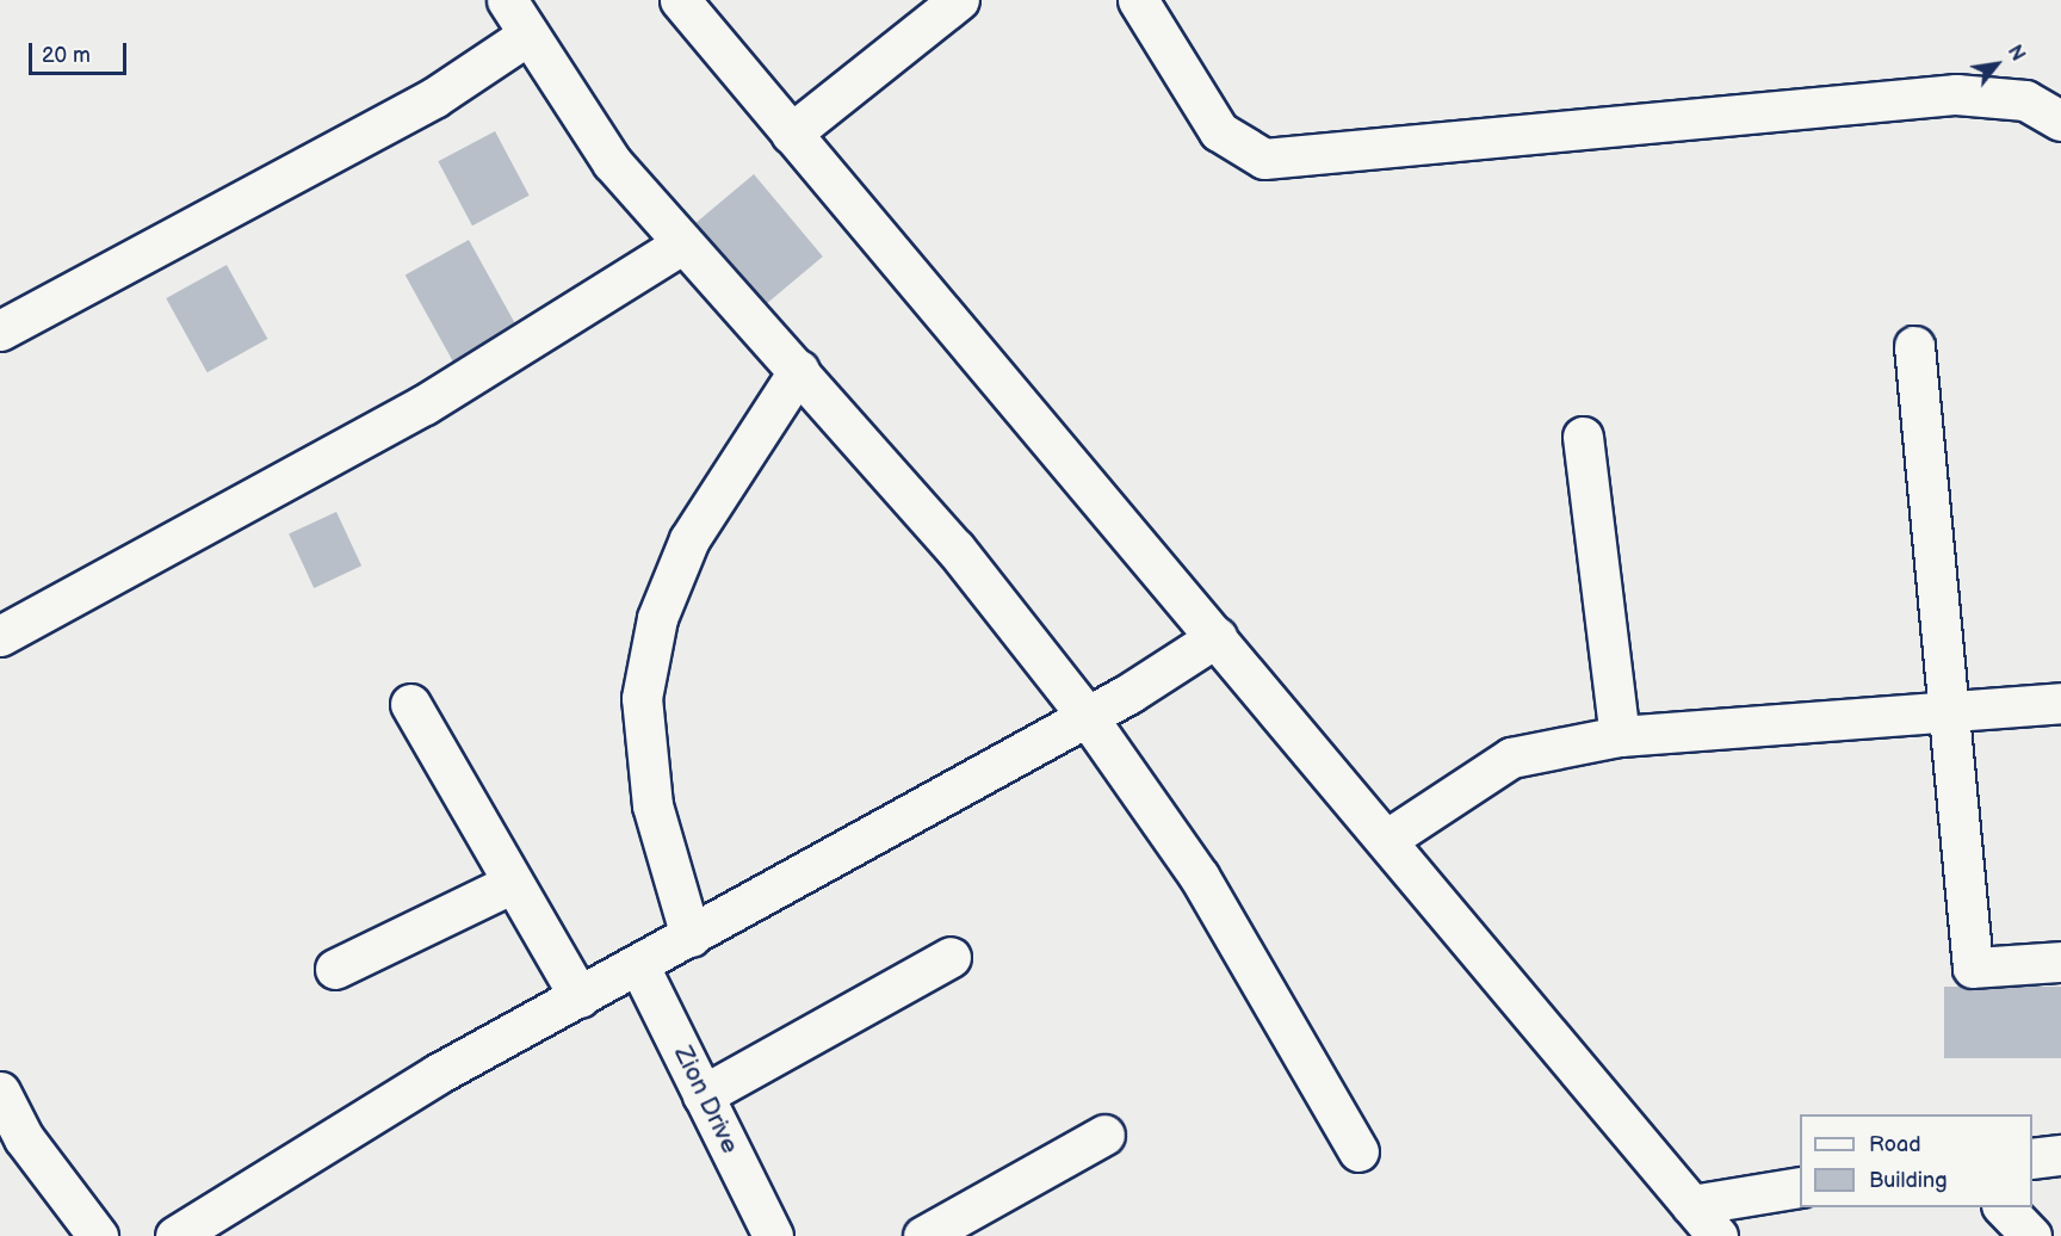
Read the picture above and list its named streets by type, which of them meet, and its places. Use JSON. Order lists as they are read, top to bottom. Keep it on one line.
{"streets":{"street":["Zion Drive"]},"legend":["Road","Building"],"scale_bar":"20 m","north":"top right"}
